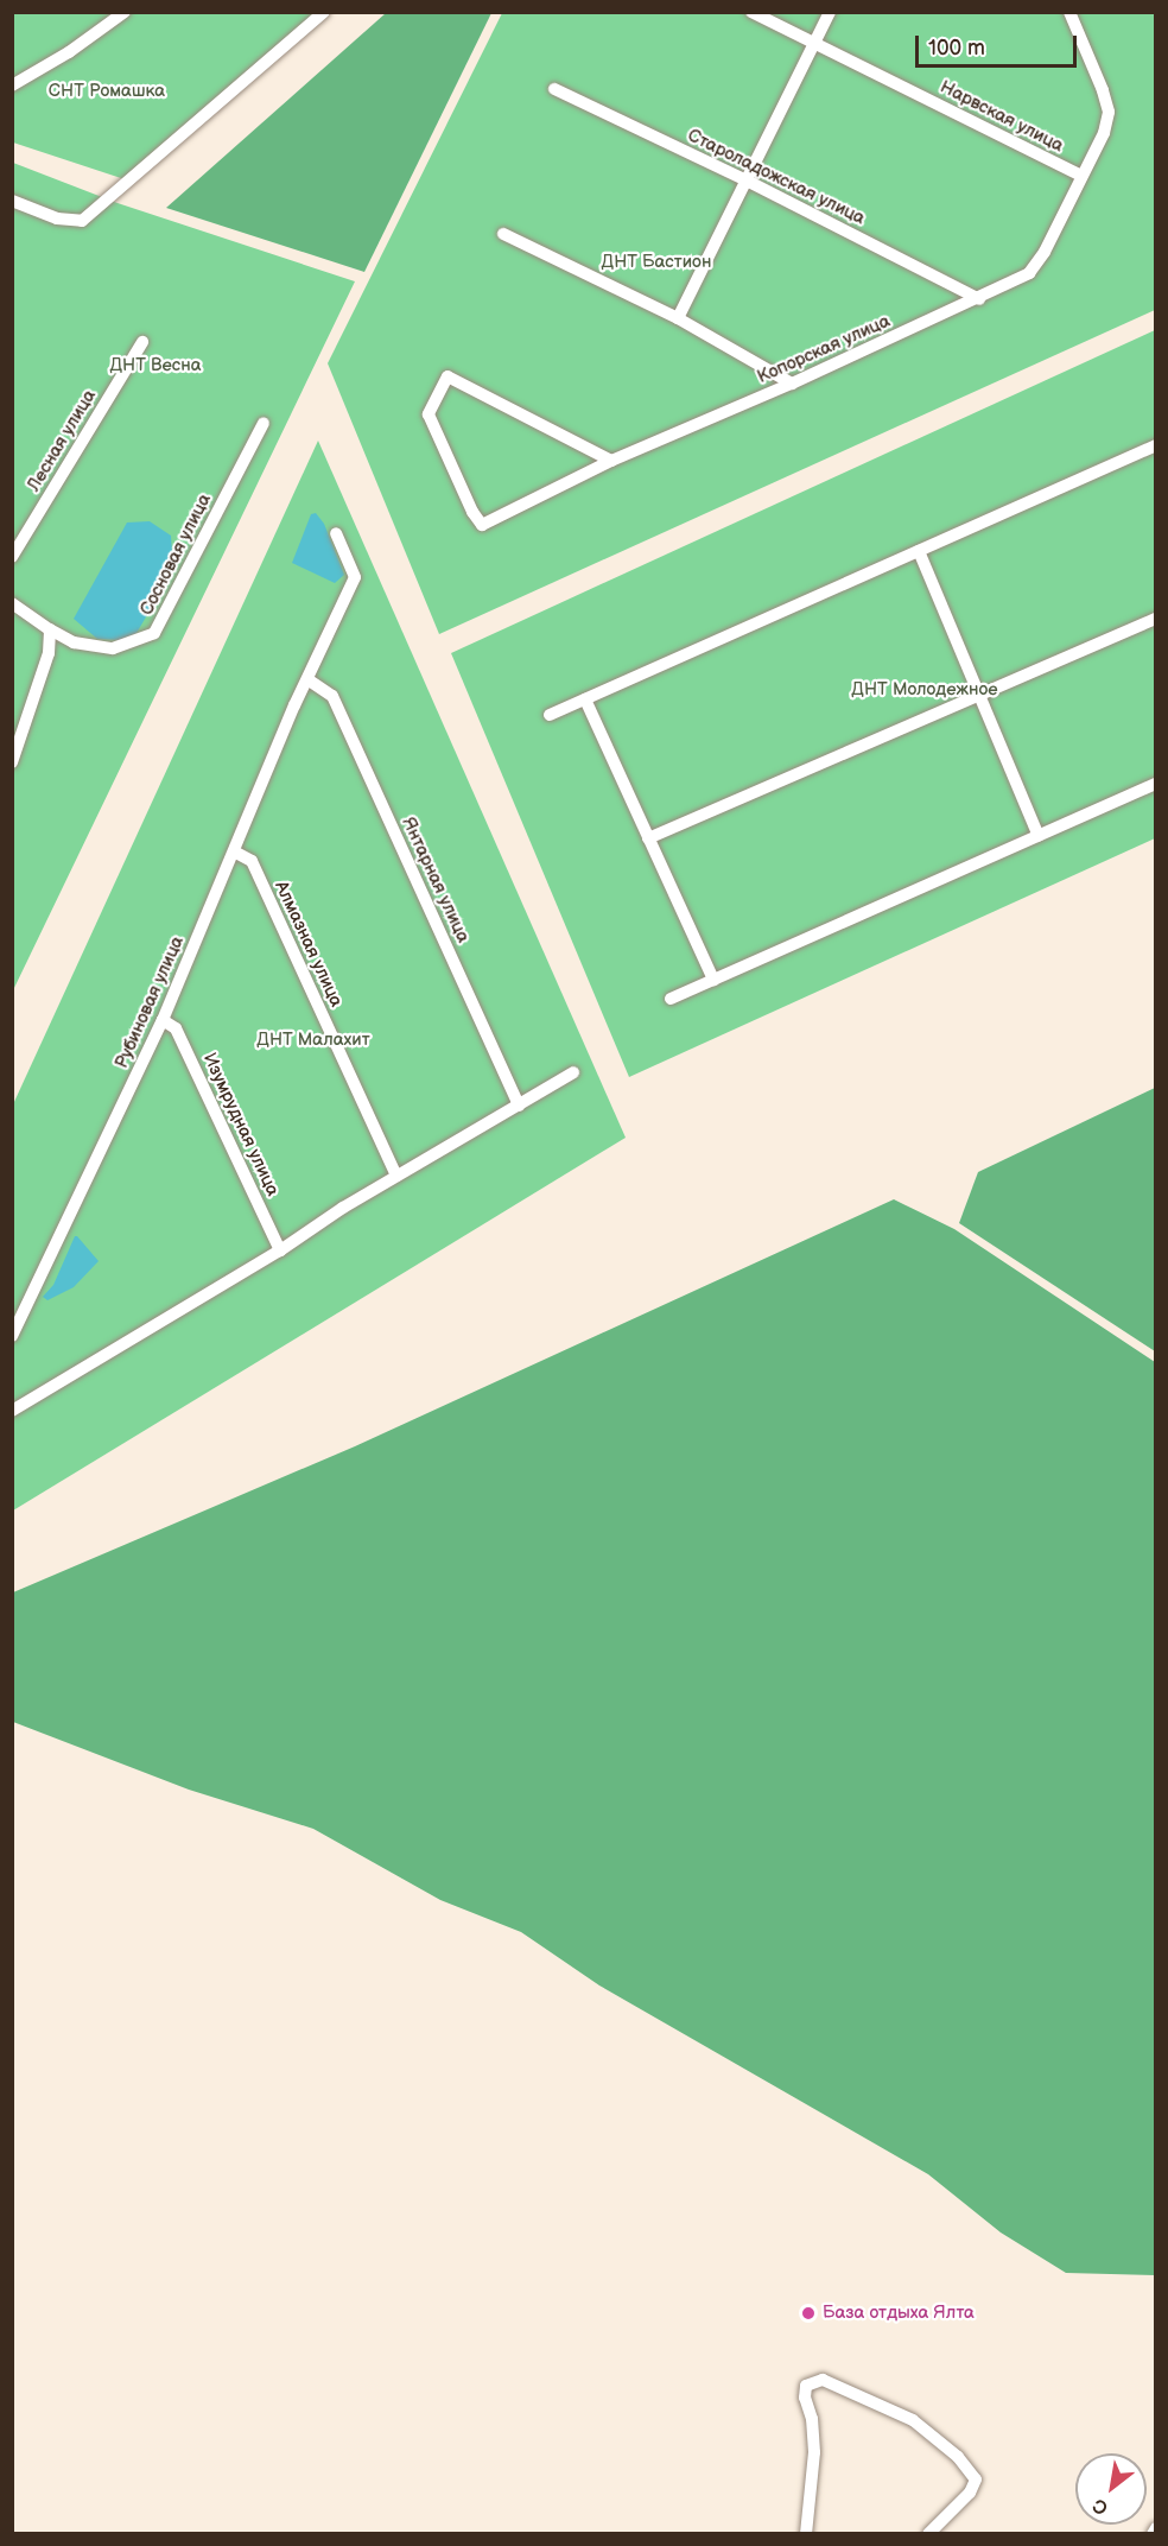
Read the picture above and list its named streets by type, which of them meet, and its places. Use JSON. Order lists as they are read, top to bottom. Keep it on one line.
{"streets":{"street":["Нарвская улица","Староладожская улица","Копорская улица","Лесная улица","Сосновая улица","Янтарная улица","Алмазная улица","Рубиновая улица","Изумрудная улица"]},"crossings":[["Нарвская улица","Копорская улица"],["Староладожская улица","Копорская улица"],["Янтарная улица","Рубиновая улица"],["Алмазная улица","Рубиновая улица"],["Рубиновая улица","Изумрудная улица"]],"parks":["СНТ Ромашка","ДНТ Бастион","ДНТ Весна","ДНТ Молодежное","ДНТ Малахит"],"places":["База отдыха Ялта"],"scale_bar":"100 m","north":"bottom left"}
